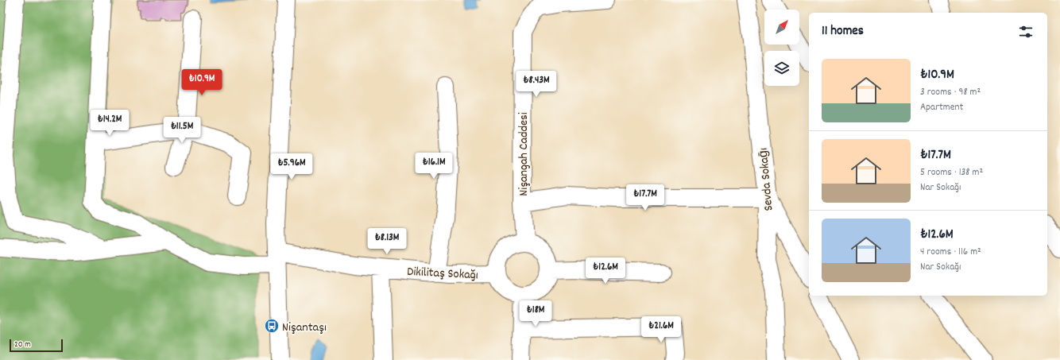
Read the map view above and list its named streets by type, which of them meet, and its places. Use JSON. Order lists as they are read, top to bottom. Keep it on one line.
{"streets":{"street":["Nişangah Caddesi","Sevda Sokaḡı","Dikilitaş Sokağı"]},"crossings":[["Nişangah Caddesi","Dikilitaş Sokağı"]],"places":{"bus stop":["Nişantaşı"]},"scale_bar":"20 m","north":"top right","page":{"heading":"11 homes","list":[{"name":"₺10.9M","note":"3 rooms · 98 m² · Apartment"},{"name":"₺17.7M","note":"5 rooms · 138 m² · Nar Sokağı"},{"name":"₺12.6M","note":"4 rooms · 116 m² · Nar Sokağı"}],"price":["₺10.9M","₺8.43M","₺14.2M","₺11.5M","₺16.1M","₺5.96M","₺17.7M","₺8.13M","₺12.6M","₺18M","₺21.6M"],"scale":"20 m"}}
